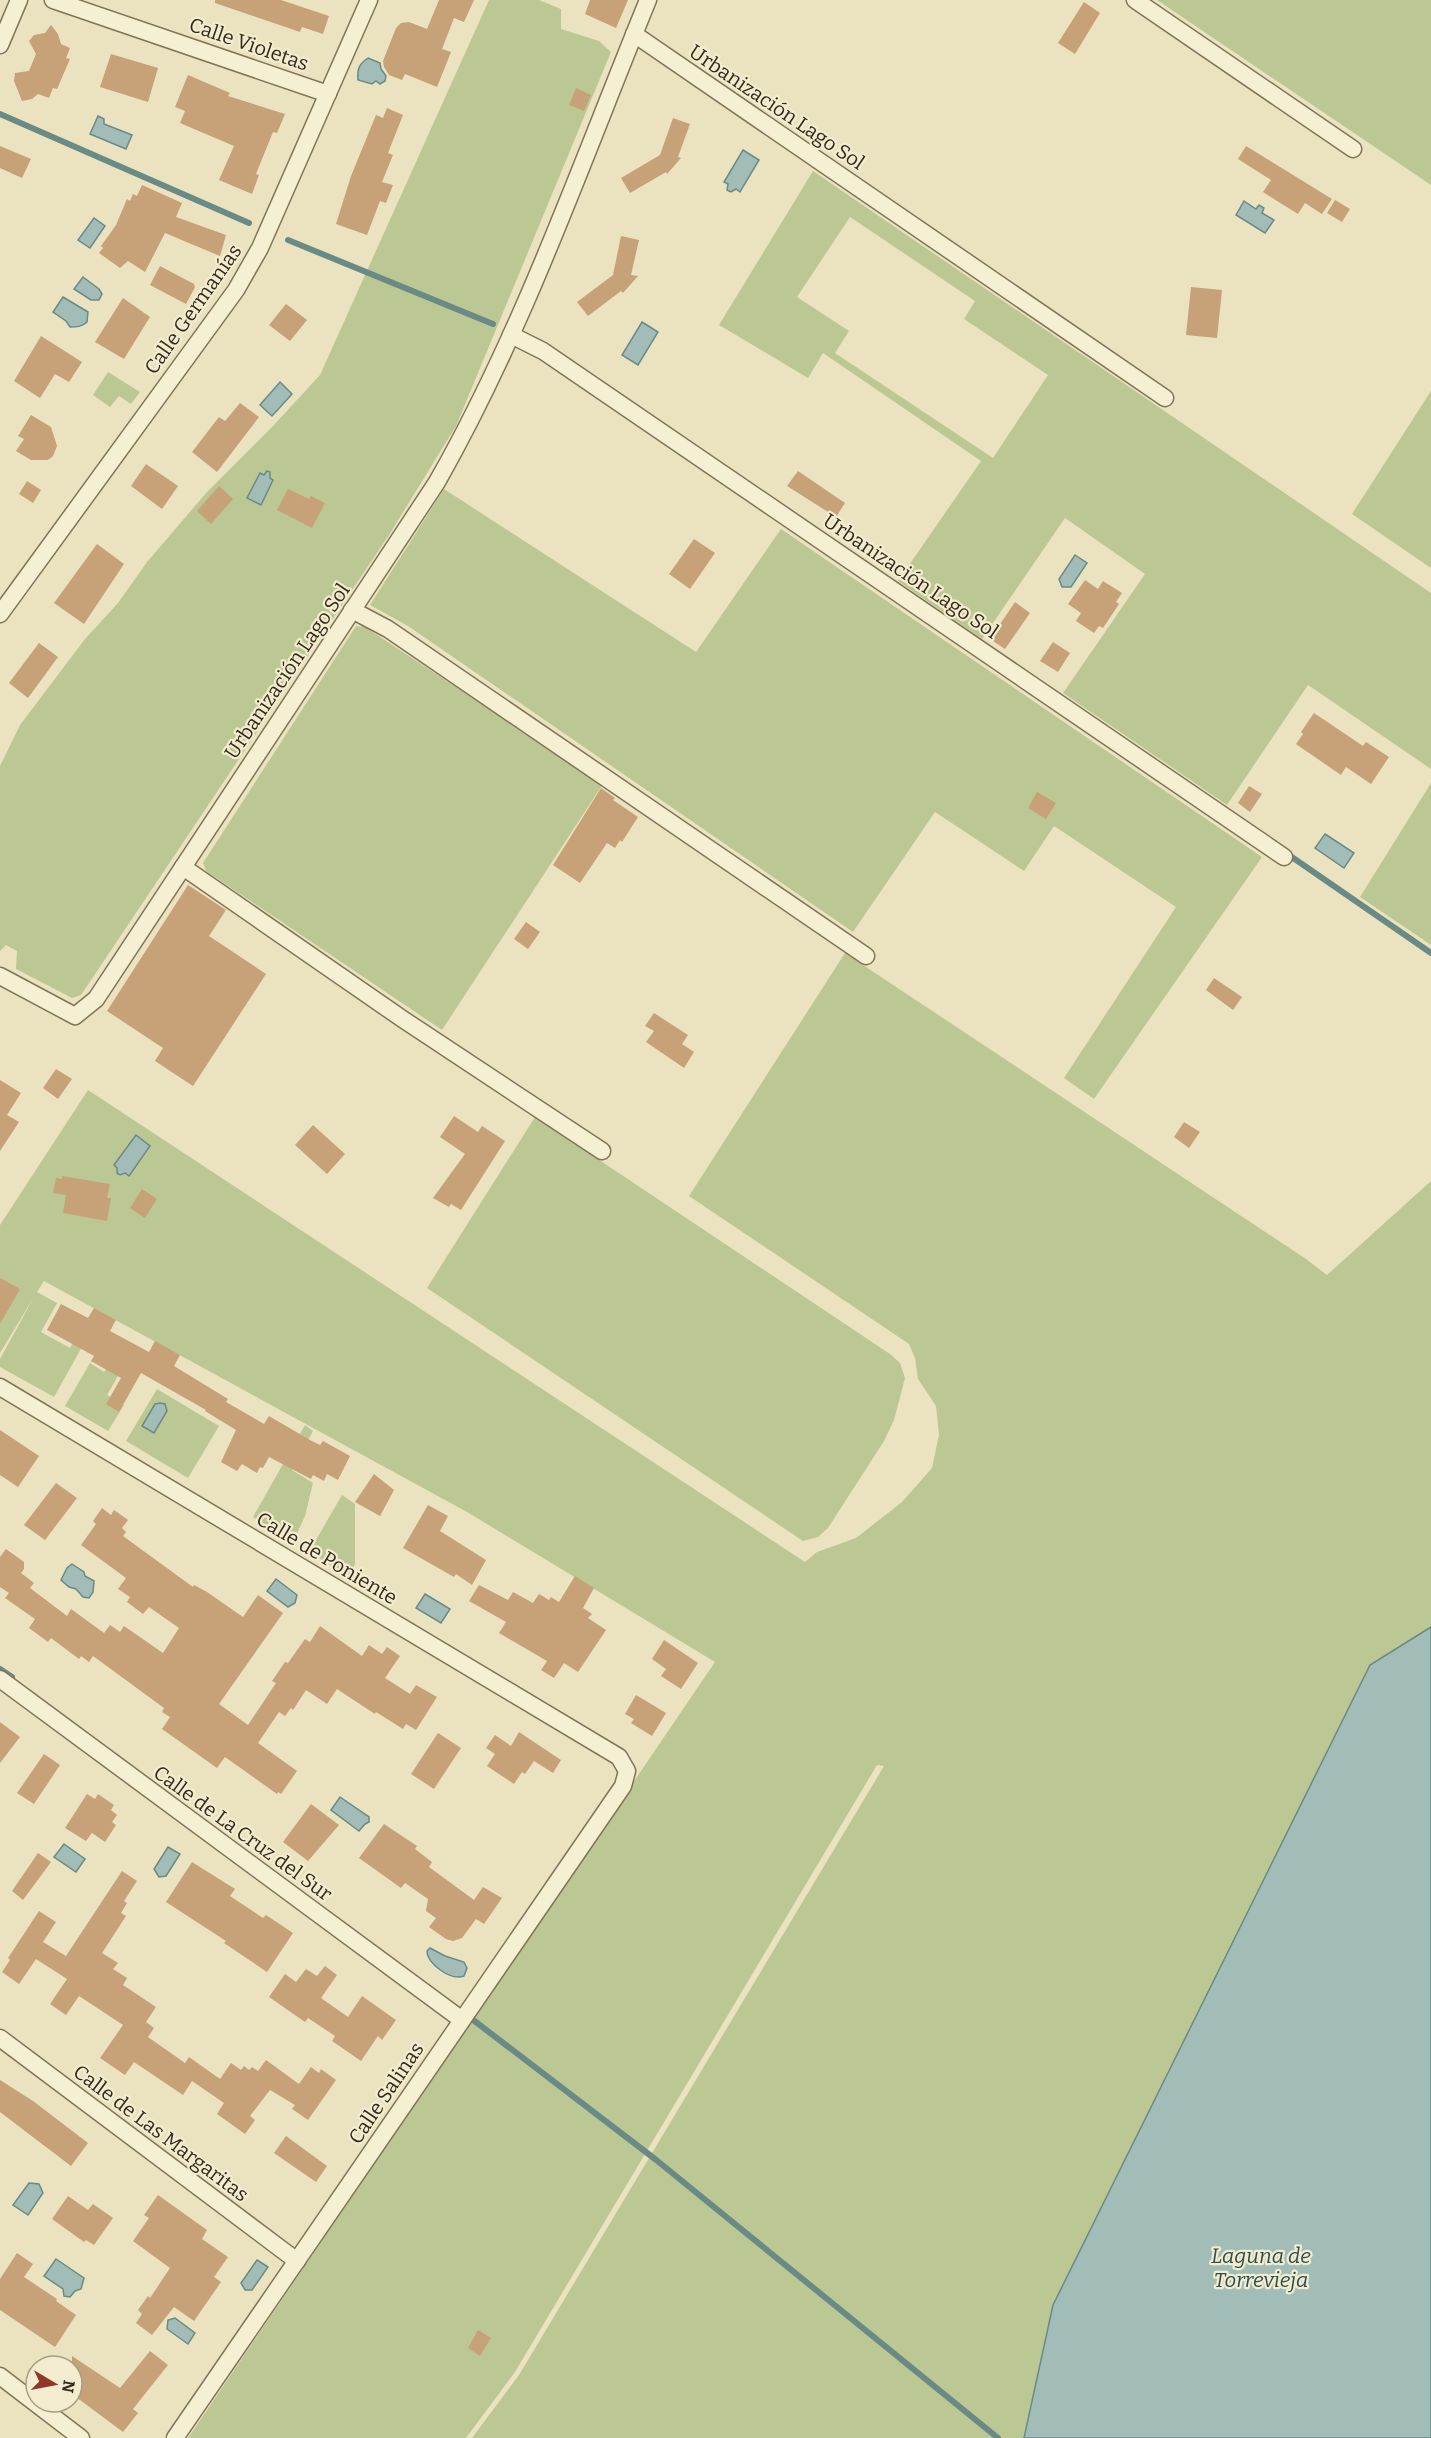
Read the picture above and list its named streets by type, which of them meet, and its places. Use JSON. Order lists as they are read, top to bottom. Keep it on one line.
{"streets":{"street":["Calle Violetas","Urbanización Lago Sol","Calle Germanías","Calle de Poniente","Calle de La Cruz del Sur","Calle Salinas","Calle de Las Margaritas"]},"crossings":[["Calle Violetas","Calle Germanías"],["Calle de Poniente","Calle Salinas"],["Calle de La Cruz del Sur","Calle Salinas"],["Calle Salinas","Calle de Las Margaritas"]],"water":["Laguna de Torrevieja"],"north":"right"}
